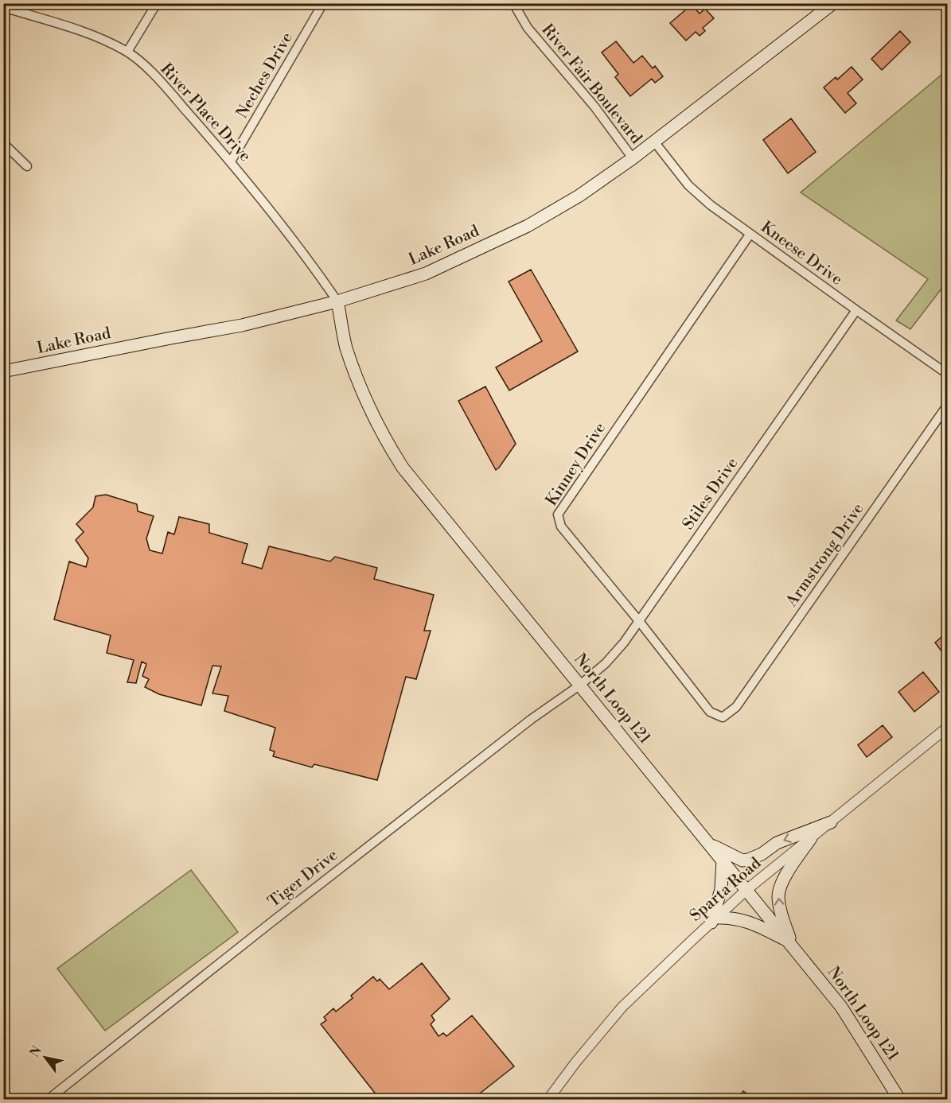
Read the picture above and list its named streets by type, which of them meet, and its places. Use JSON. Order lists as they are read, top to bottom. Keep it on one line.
{"streets":{"main road":["Lake Road","North Loop 121"],"street":["Neches Drive","River Fair Boulevard","River Place Drive","Kneese Drive","Kinney Drive","Stiles Drive","Armstrong Drive","Tiger Drive","Sparta Road"]},"crossings":[["Neches Drive","River Place Drive"],["River Fair Boulevard","Lake Road"],["River Place Drive","Lake Road"],["River Place Drive","North Loop 121"],["Lake Road","Kneese Drive"],["Lake Road","North Loop 121"],["Kneese Drive","Kinney Drive"],["Kneese Drive","Stiles Drive"],["Kinney Drive","Stiles Drive"],["Kinney Drive","Armstrong Drive"],["Stiles Drive","North Loop 121"],["Stiles Drive","Tiger Drive"],["North Loop 121","Tiger Drive"],["North Loop 121","Sparta Road"]],"north":"top left"}
